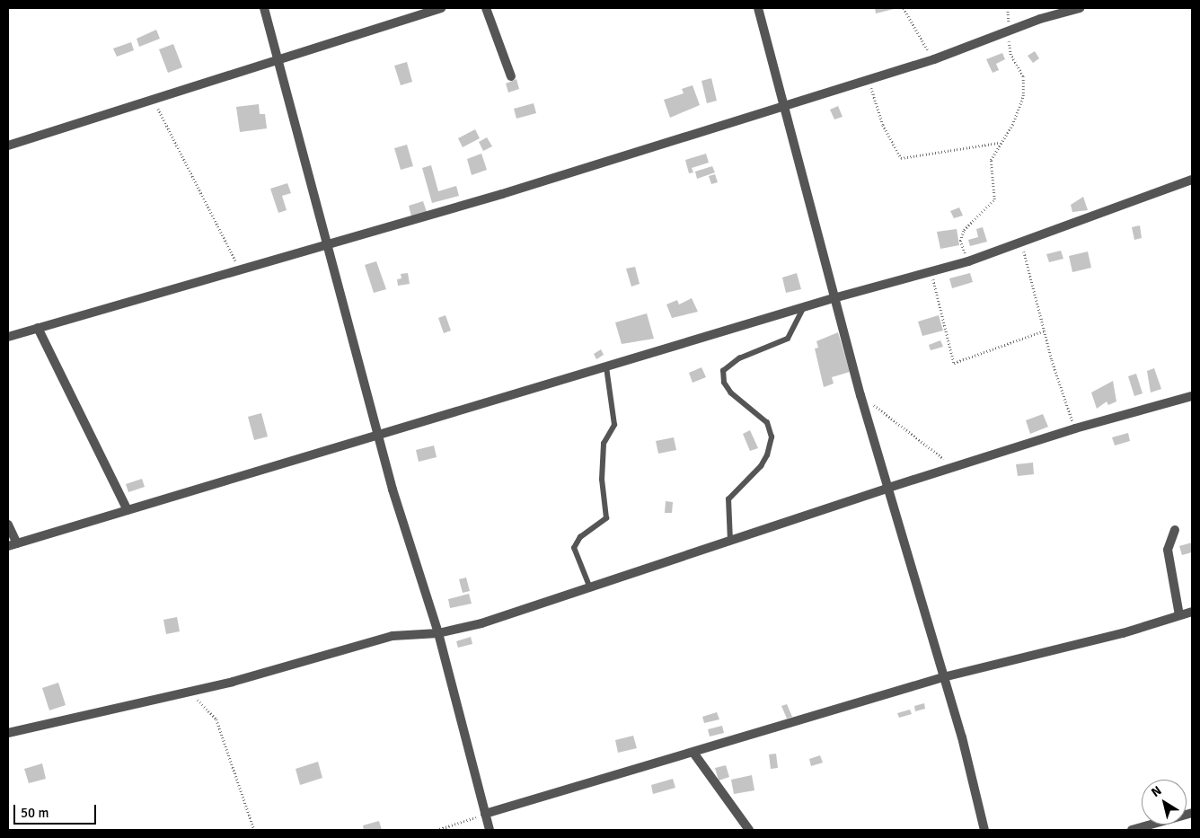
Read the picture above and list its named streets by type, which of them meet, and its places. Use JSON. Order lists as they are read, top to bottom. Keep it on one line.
{"scale_bar":"50 m","north":"top left"}
